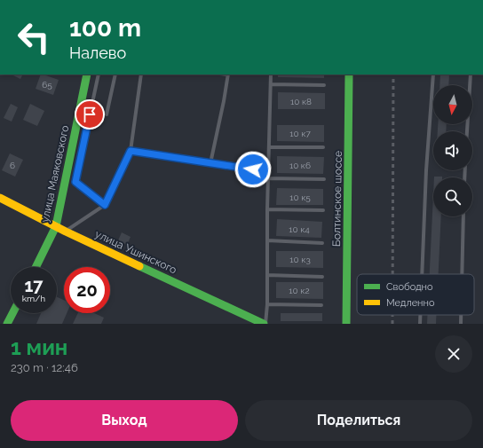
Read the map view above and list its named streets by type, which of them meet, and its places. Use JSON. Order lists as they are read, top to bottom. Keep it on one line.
{"streets":{"street":["улица Маяковского","Болтинское шоссе","улица Ушинского"]},"crossings":[["улица Маяковского","улица Ушинского"]],"house_numbers":["65","10 к8","10 к7","6","10 к6","10 к5","10 к4","10 к3","10 к2"],"legend":["Свободно","Медленно"],"north":"bottom","page":{"turn":["100 m","Налево"],"speed":"17 km/h","limit":"20","heading":["1 мин","230 m · 12:46"],"buttons":["Выход","Поделиться"]}}
